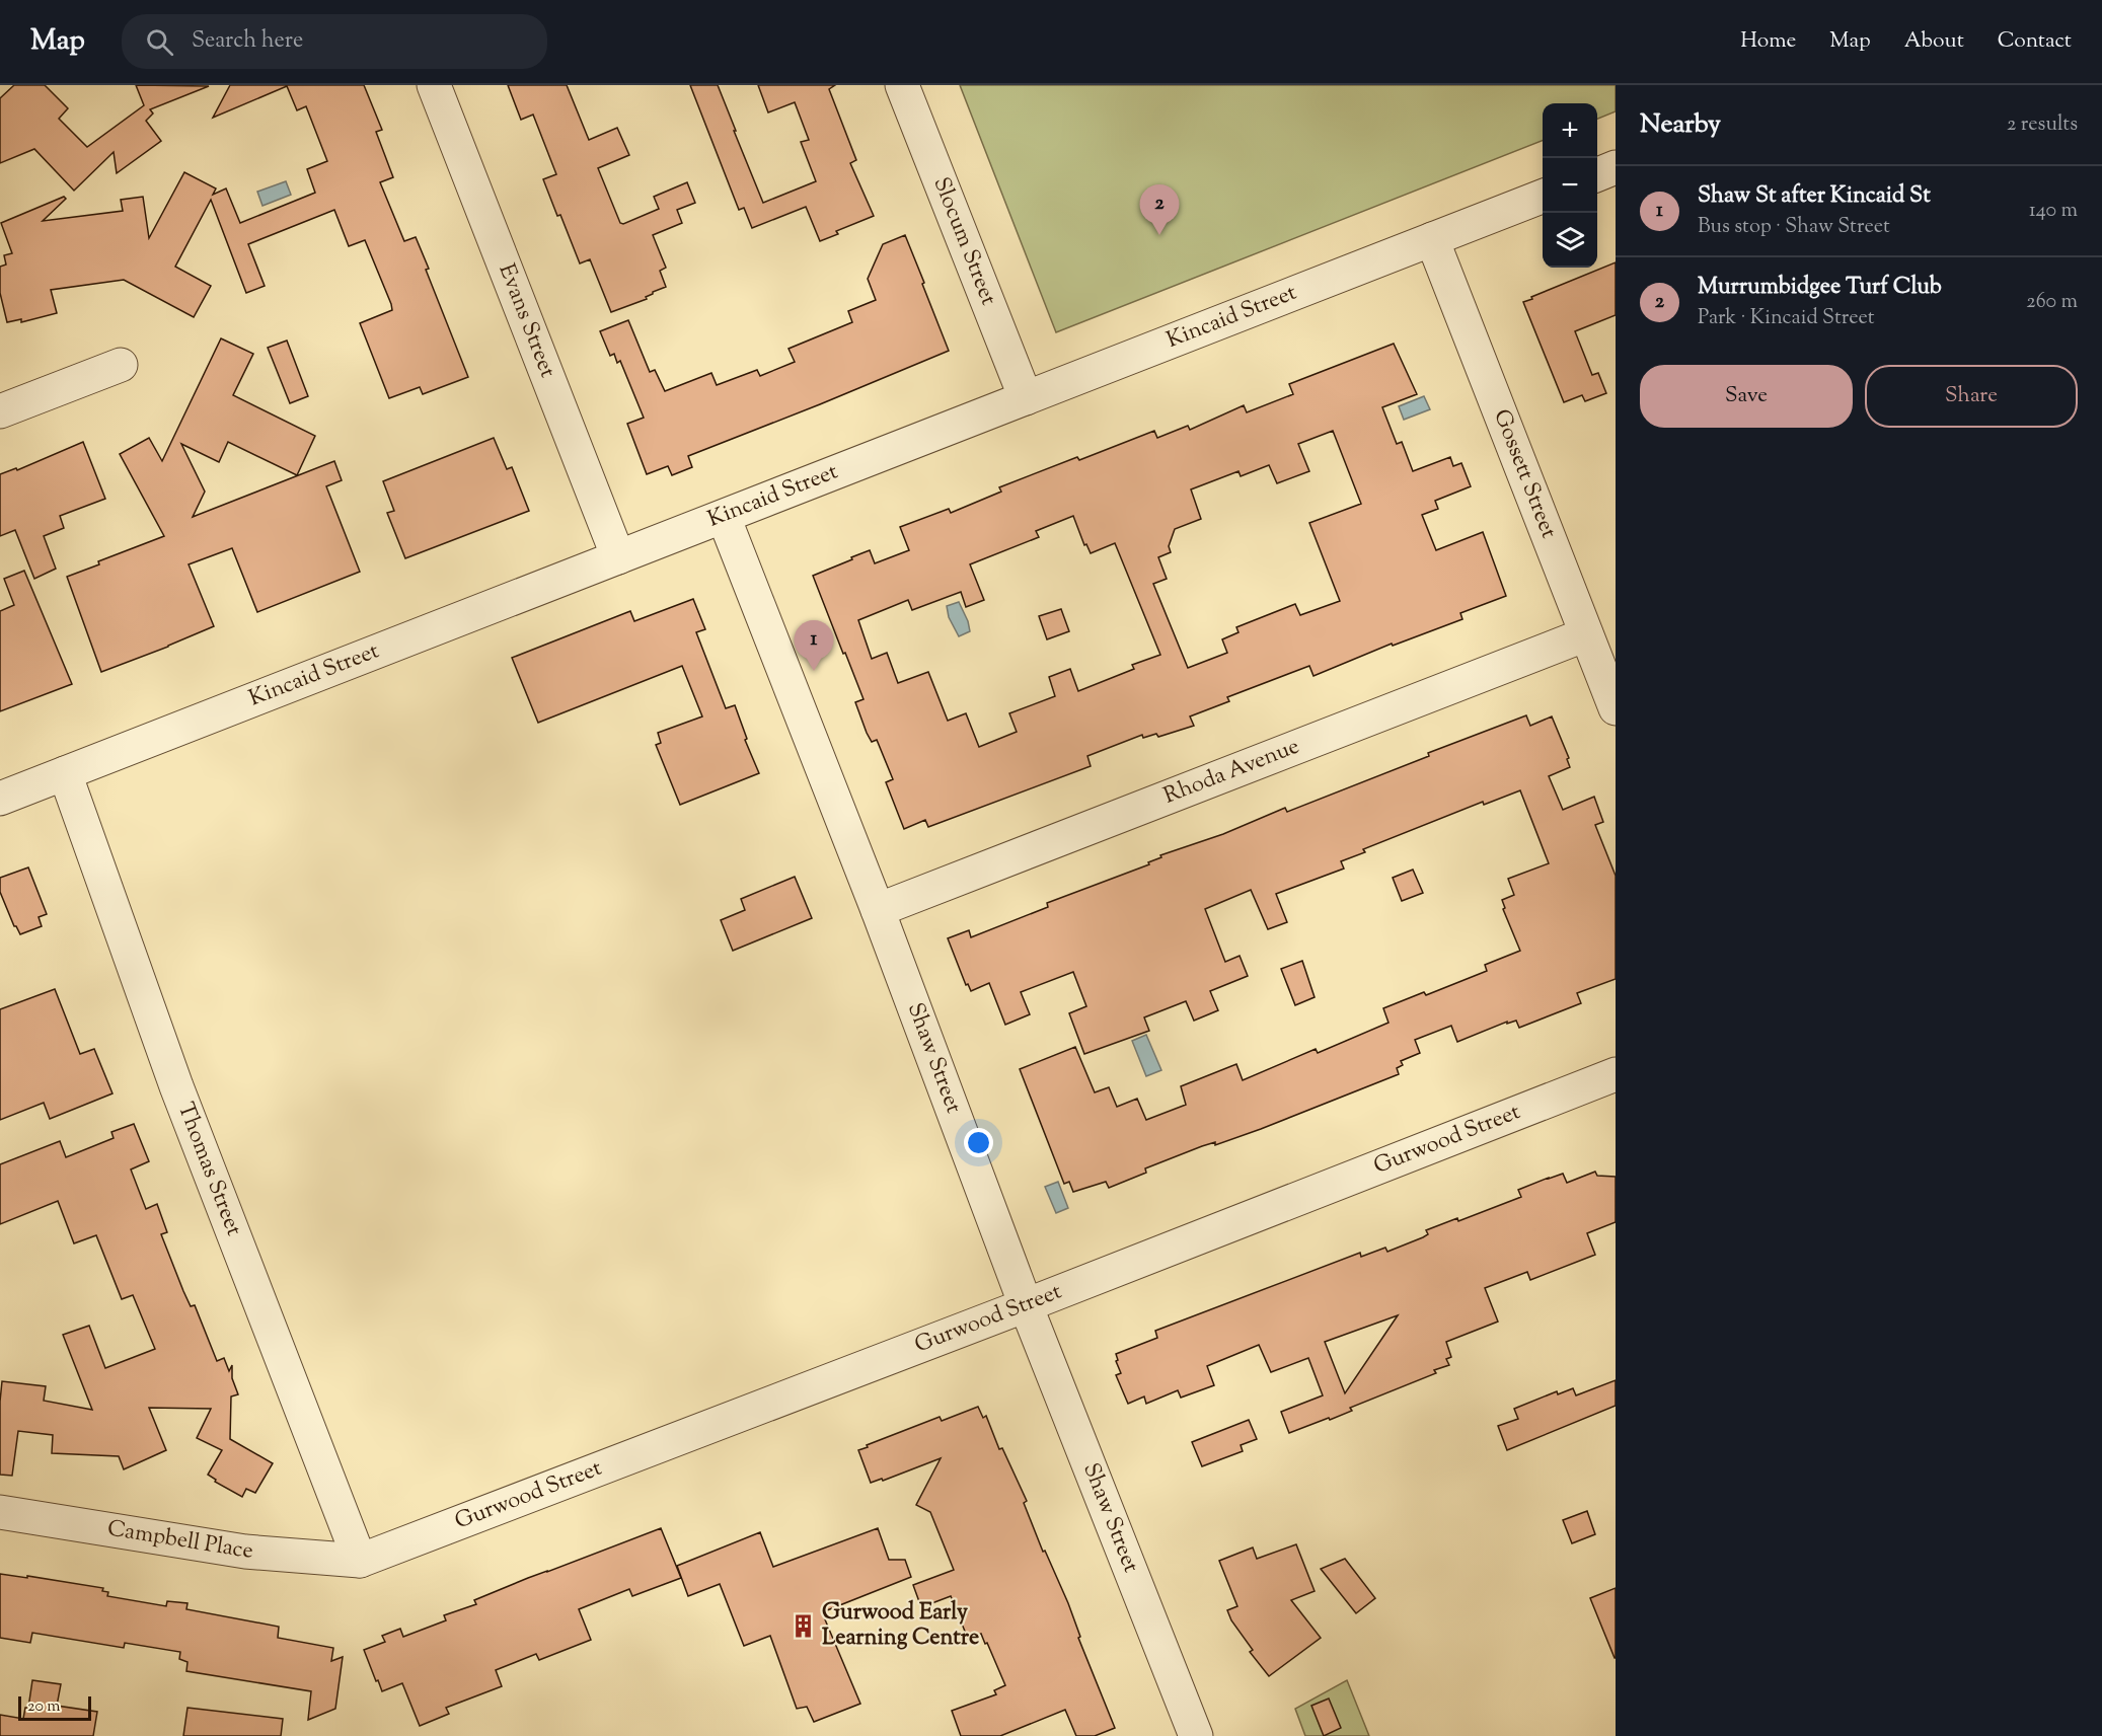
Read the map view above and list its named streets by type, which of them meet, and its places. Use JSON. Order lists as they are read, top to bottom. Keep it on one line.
{"streets":{"street":["Slocum Street","Kincaid Street","Evans Street","Gossett Street","Rhoda Avenue","Shaw Street","Gurwood Street","Thomas Street","Campbell Place"]},"crossings":[["Slocum Street","Kincaid Street"],["Kincaid Street","Evans Street"],["Kincaid Street","Gossett Street"],["Kincaid Street","Shaw Street"],["Kincaid Street","Thomas Street"],["Gossett Street","Rhoda Avenue"],["Rhoda Avenue","Shaw Street"],["Shaw Street","Gurwood Street"],["Gurwood Street","Thomas Street"],["Gurwood Street","Campbell Place"],["Thomas Street","Campbell Place"]],"places":{"building":["Gurwood Early Learning Centre"]},"scale_bar":"20 m","page":{"header":"Map","search":"Search here","nav":["Home","Map","About","Contact"],"heading":["Nearby","2 results"],"map_buttons":["+","−"],"list":[{"mark":"1","name":"Shaw St after Kincaid St","note":"Bus stop · Shaw Street","value":"140 m"},{"mark":"2","name":"Murrumbidgee Turf Club","note":"Park · Kincaid Street","value":"260 m"}],"pins":["2","1"],"buttons":["Save","Share"],"scale":"20 m"}}
